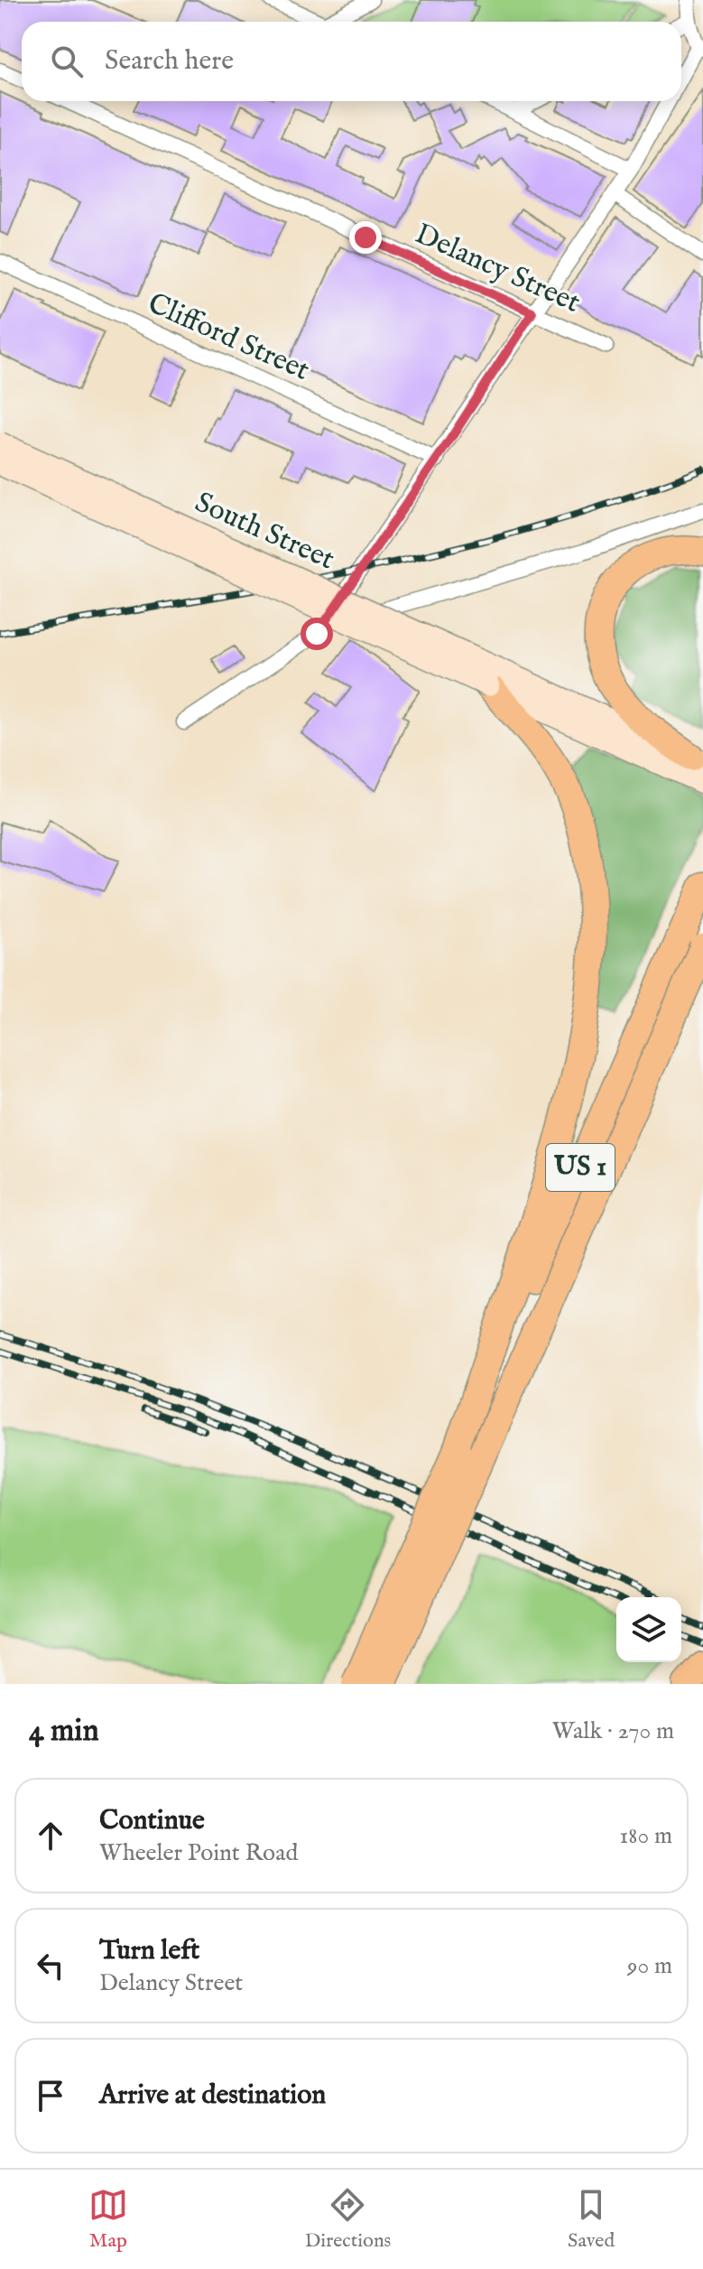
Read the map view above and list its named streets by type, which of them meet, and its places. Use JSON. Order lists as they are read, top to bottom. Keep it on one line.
{"streets":{"highway":["US 1"],"main road":["South Street"],"street":["Delancy Street","Clifford Street"]},"page":{"search":"Search here","heading":["4 min","Walk · 270 m"],"list":[["Continue","Wheeler Point Road","180 m"],["Turn left","Delancy Street","90 m"],"Arrive at destination"],"nav":["Map","Directions","Saved"]}}
